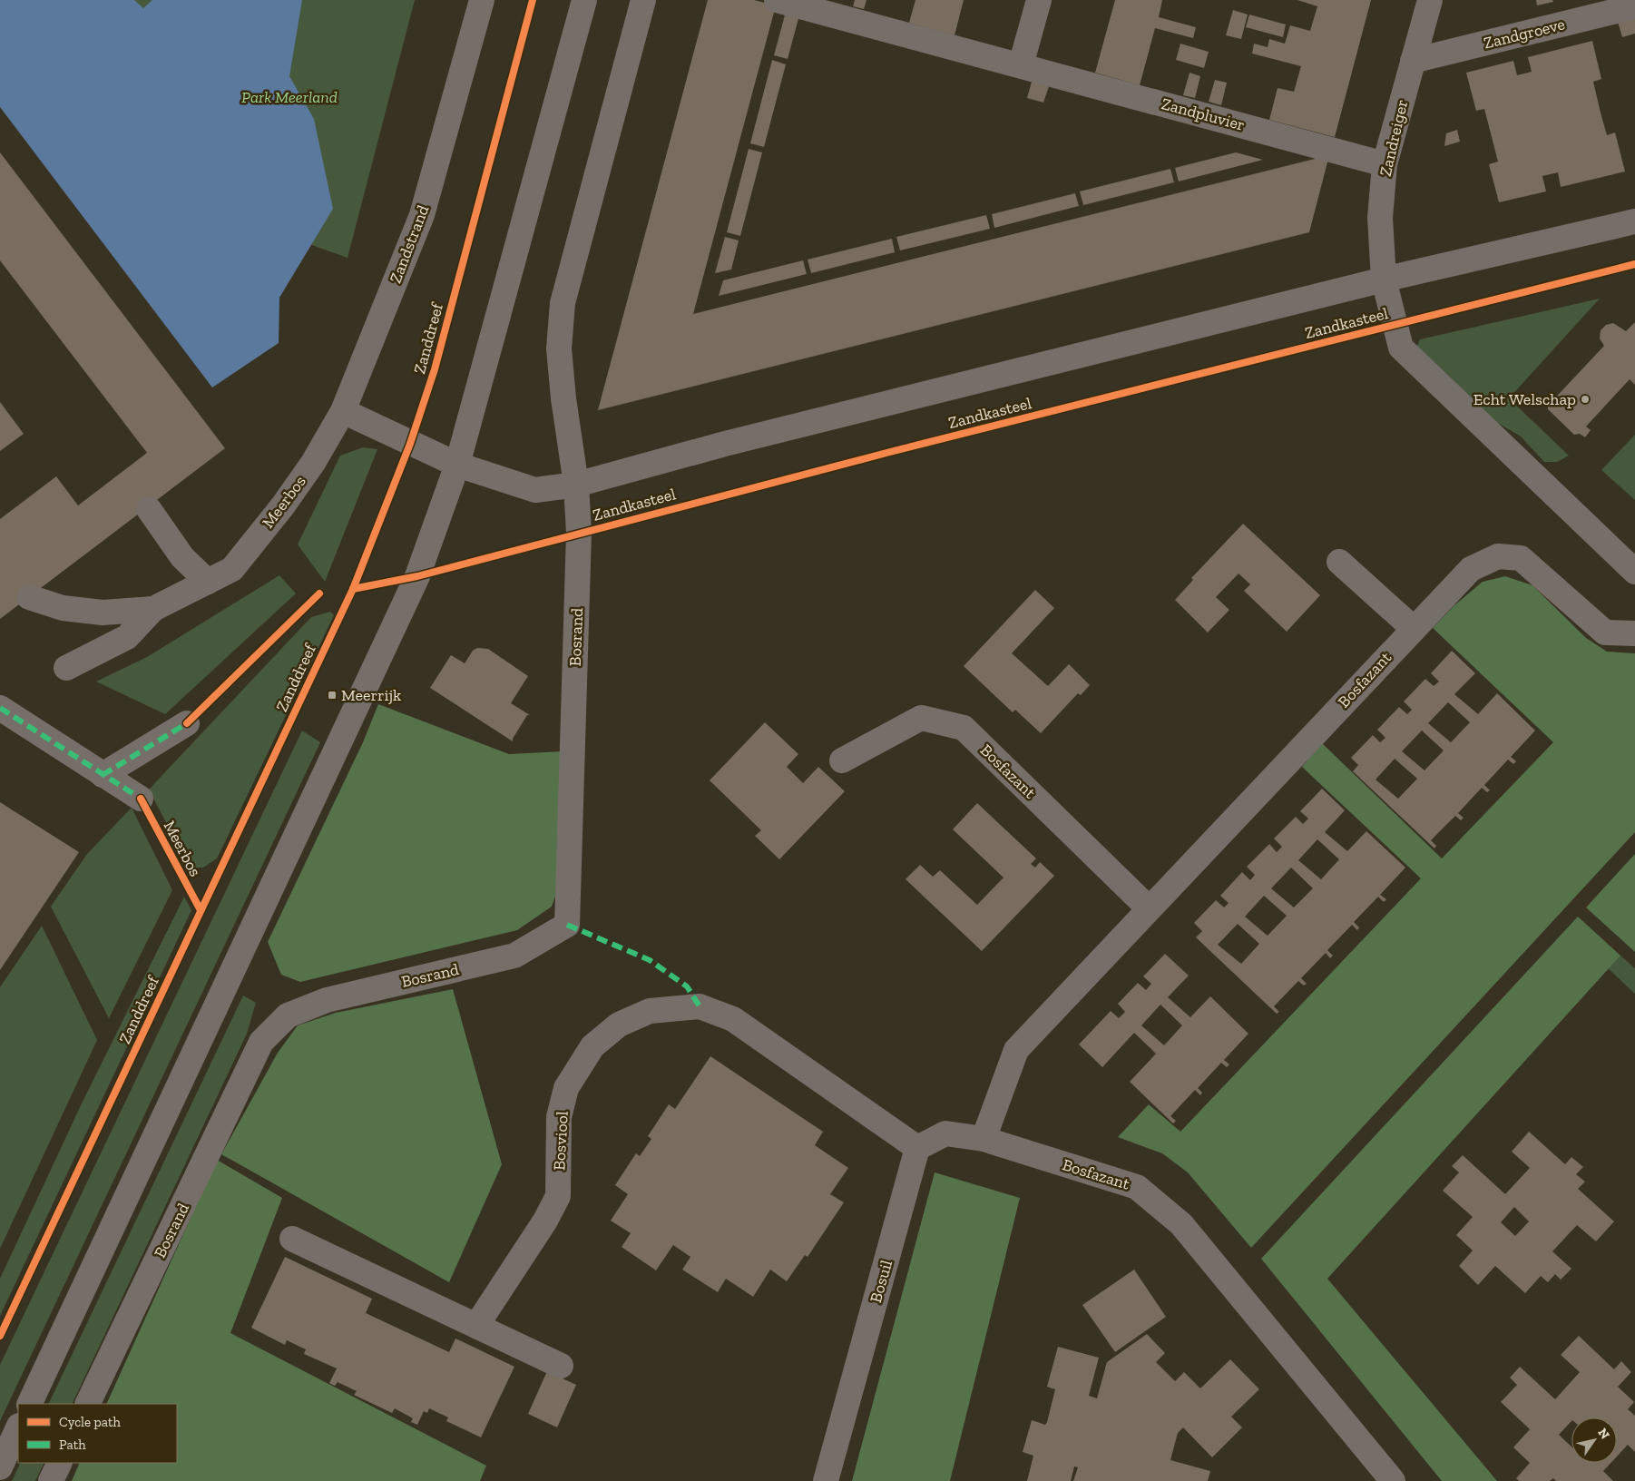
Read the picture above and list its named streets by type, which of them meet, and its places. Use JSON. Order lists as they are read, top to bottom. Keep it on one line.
{"streets":{"street":["Zandgroeve","Zandpluvier","Zandreiger","Zandstrand","Zandkasteel","Meerbos","Bosrand","Bosfazant","Bosviool","Bosuil"],"cycle path":["Zanddreef"]},"crossings":[["Zandgroeve","Zandreiger"],["Zandpluvier","Zandreiger"],["Zandreiger","Zandkasteel"],["Zandstrand","Zandkasteel"],["Zandstrand","Meerbos"],["Zandkasteel","Meerbos"],["Zandkasteel","Bosrand"],["Bosviool","Bosuil"]],"parks":["Park Meerland"],"places":{"other":["Echt Welschap"],"transit":["Meerrijk"]},"legend":["Cycle path","Path"],"north":"top right"}
